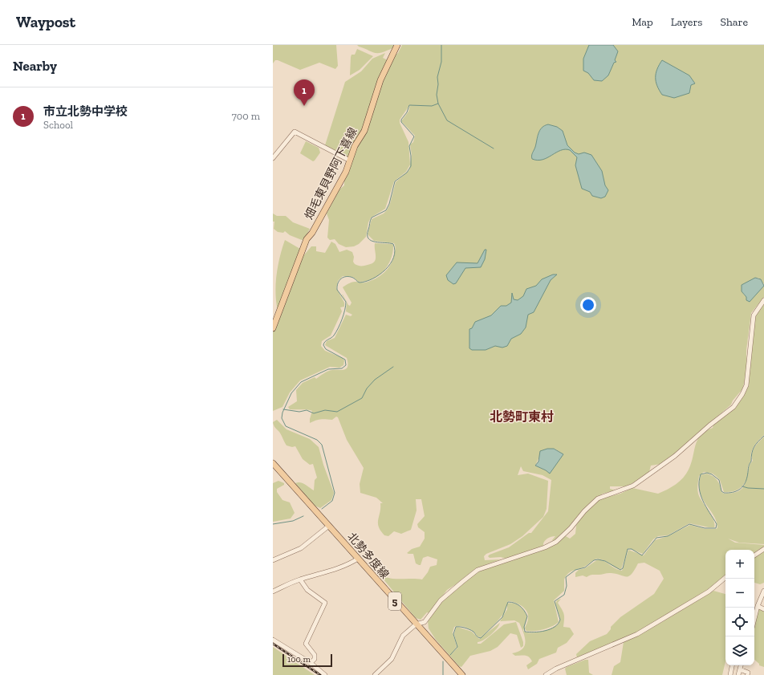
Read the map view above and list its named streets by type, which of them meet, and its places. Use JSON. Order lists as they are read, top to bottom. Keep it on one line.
{"streets":{"main road":["畑毛東貝野阿下喜線","北勢多度線","5"]},"districts":["北勢町東村"],"scale_bar":"100 m","page":{"header":"Waypost","nav":["Map","Layers","Share"],"heading":"Nearby","pins":"1","list":[{"mark":"1","name":"市立北勢中学校","note":"School","value":"700 m"}],"map_buttons":["+","−"],"scale":"100 m"}}
